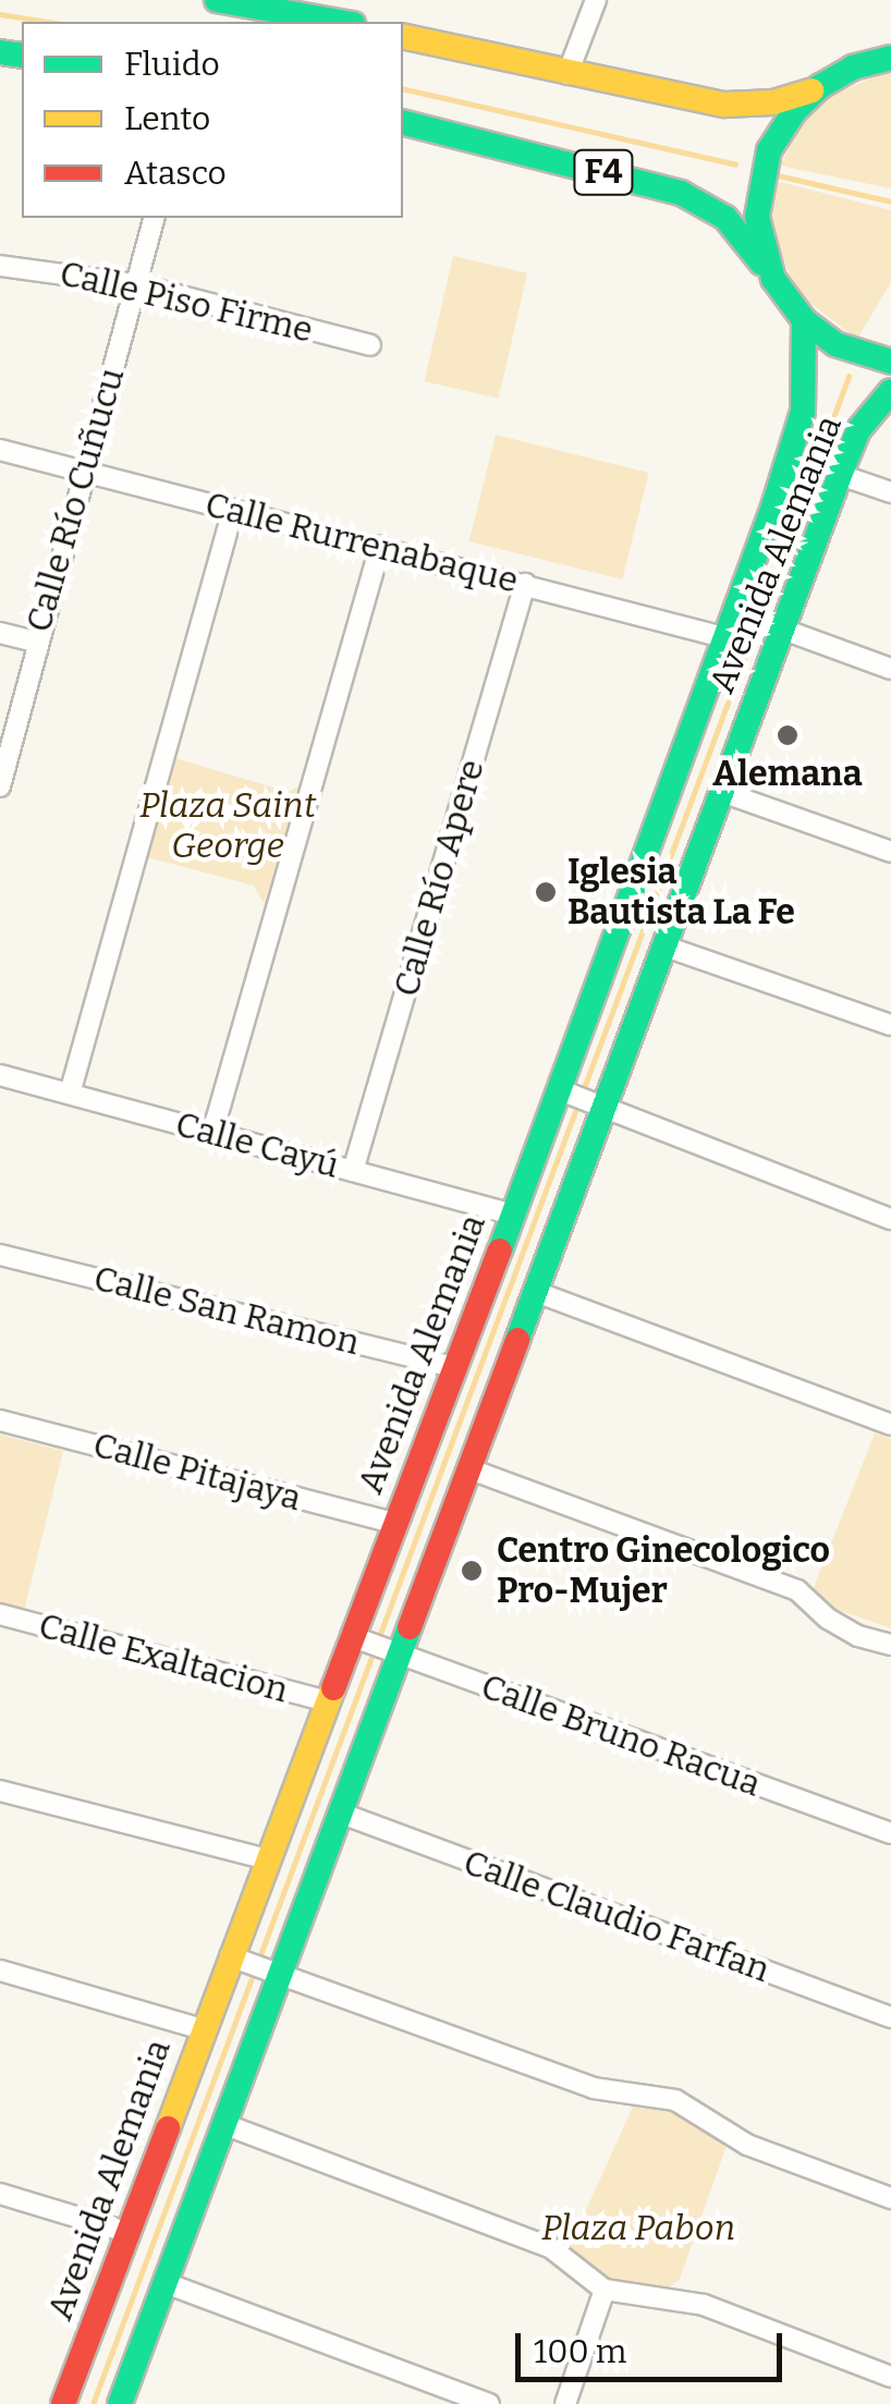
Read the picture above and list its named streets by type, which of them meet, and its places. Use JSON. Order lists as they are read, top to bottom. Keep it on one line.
{"streets":{"main road":["F4","Avenida Alemania"],"street":["Calle Piso Firme","Calle Río Cuñucu","Calle Rurrenabaque","Calle Río Apere","Calle Cayú","Calle San Ramon","Calle Pitajaya","Calle Exaltacion","Calle Bruno Racua","Calle Claudio Farfan"]},"crossings":[["F4","Avenida Alemania"],["Calle Piso Firme","Calle Río Cuñucu"],["Calle Río Cuñucu","Calle Rurrenabaque"],["Calle Rurrenabaque","Avenida Alemania"],["Calle Rurrenabaque","Calle Río Apere"],["Avenida Alemania","Calle Cayú"],["Avenida Alemania","Calle San Ramon"],["Avenida Alemania","Calle Pitajaya"],["Avenida Alemania","Calle Exaltacion"],["Avenida Alemania","Calle Bruno Racua"],["Avenida Alemania","Calle Claudio Farfan"],["Calle Río Apere","Calle Cayú"]],"parks":["Plaza Saint George","Plaza Pabon"],"places":["Alemana","Iglesia Bautista La Fe","Centro Ginecologico Pro-Mujer"],"legend":["Fluido","Lento","Atasco"],"scale_bar":"100 m"}
